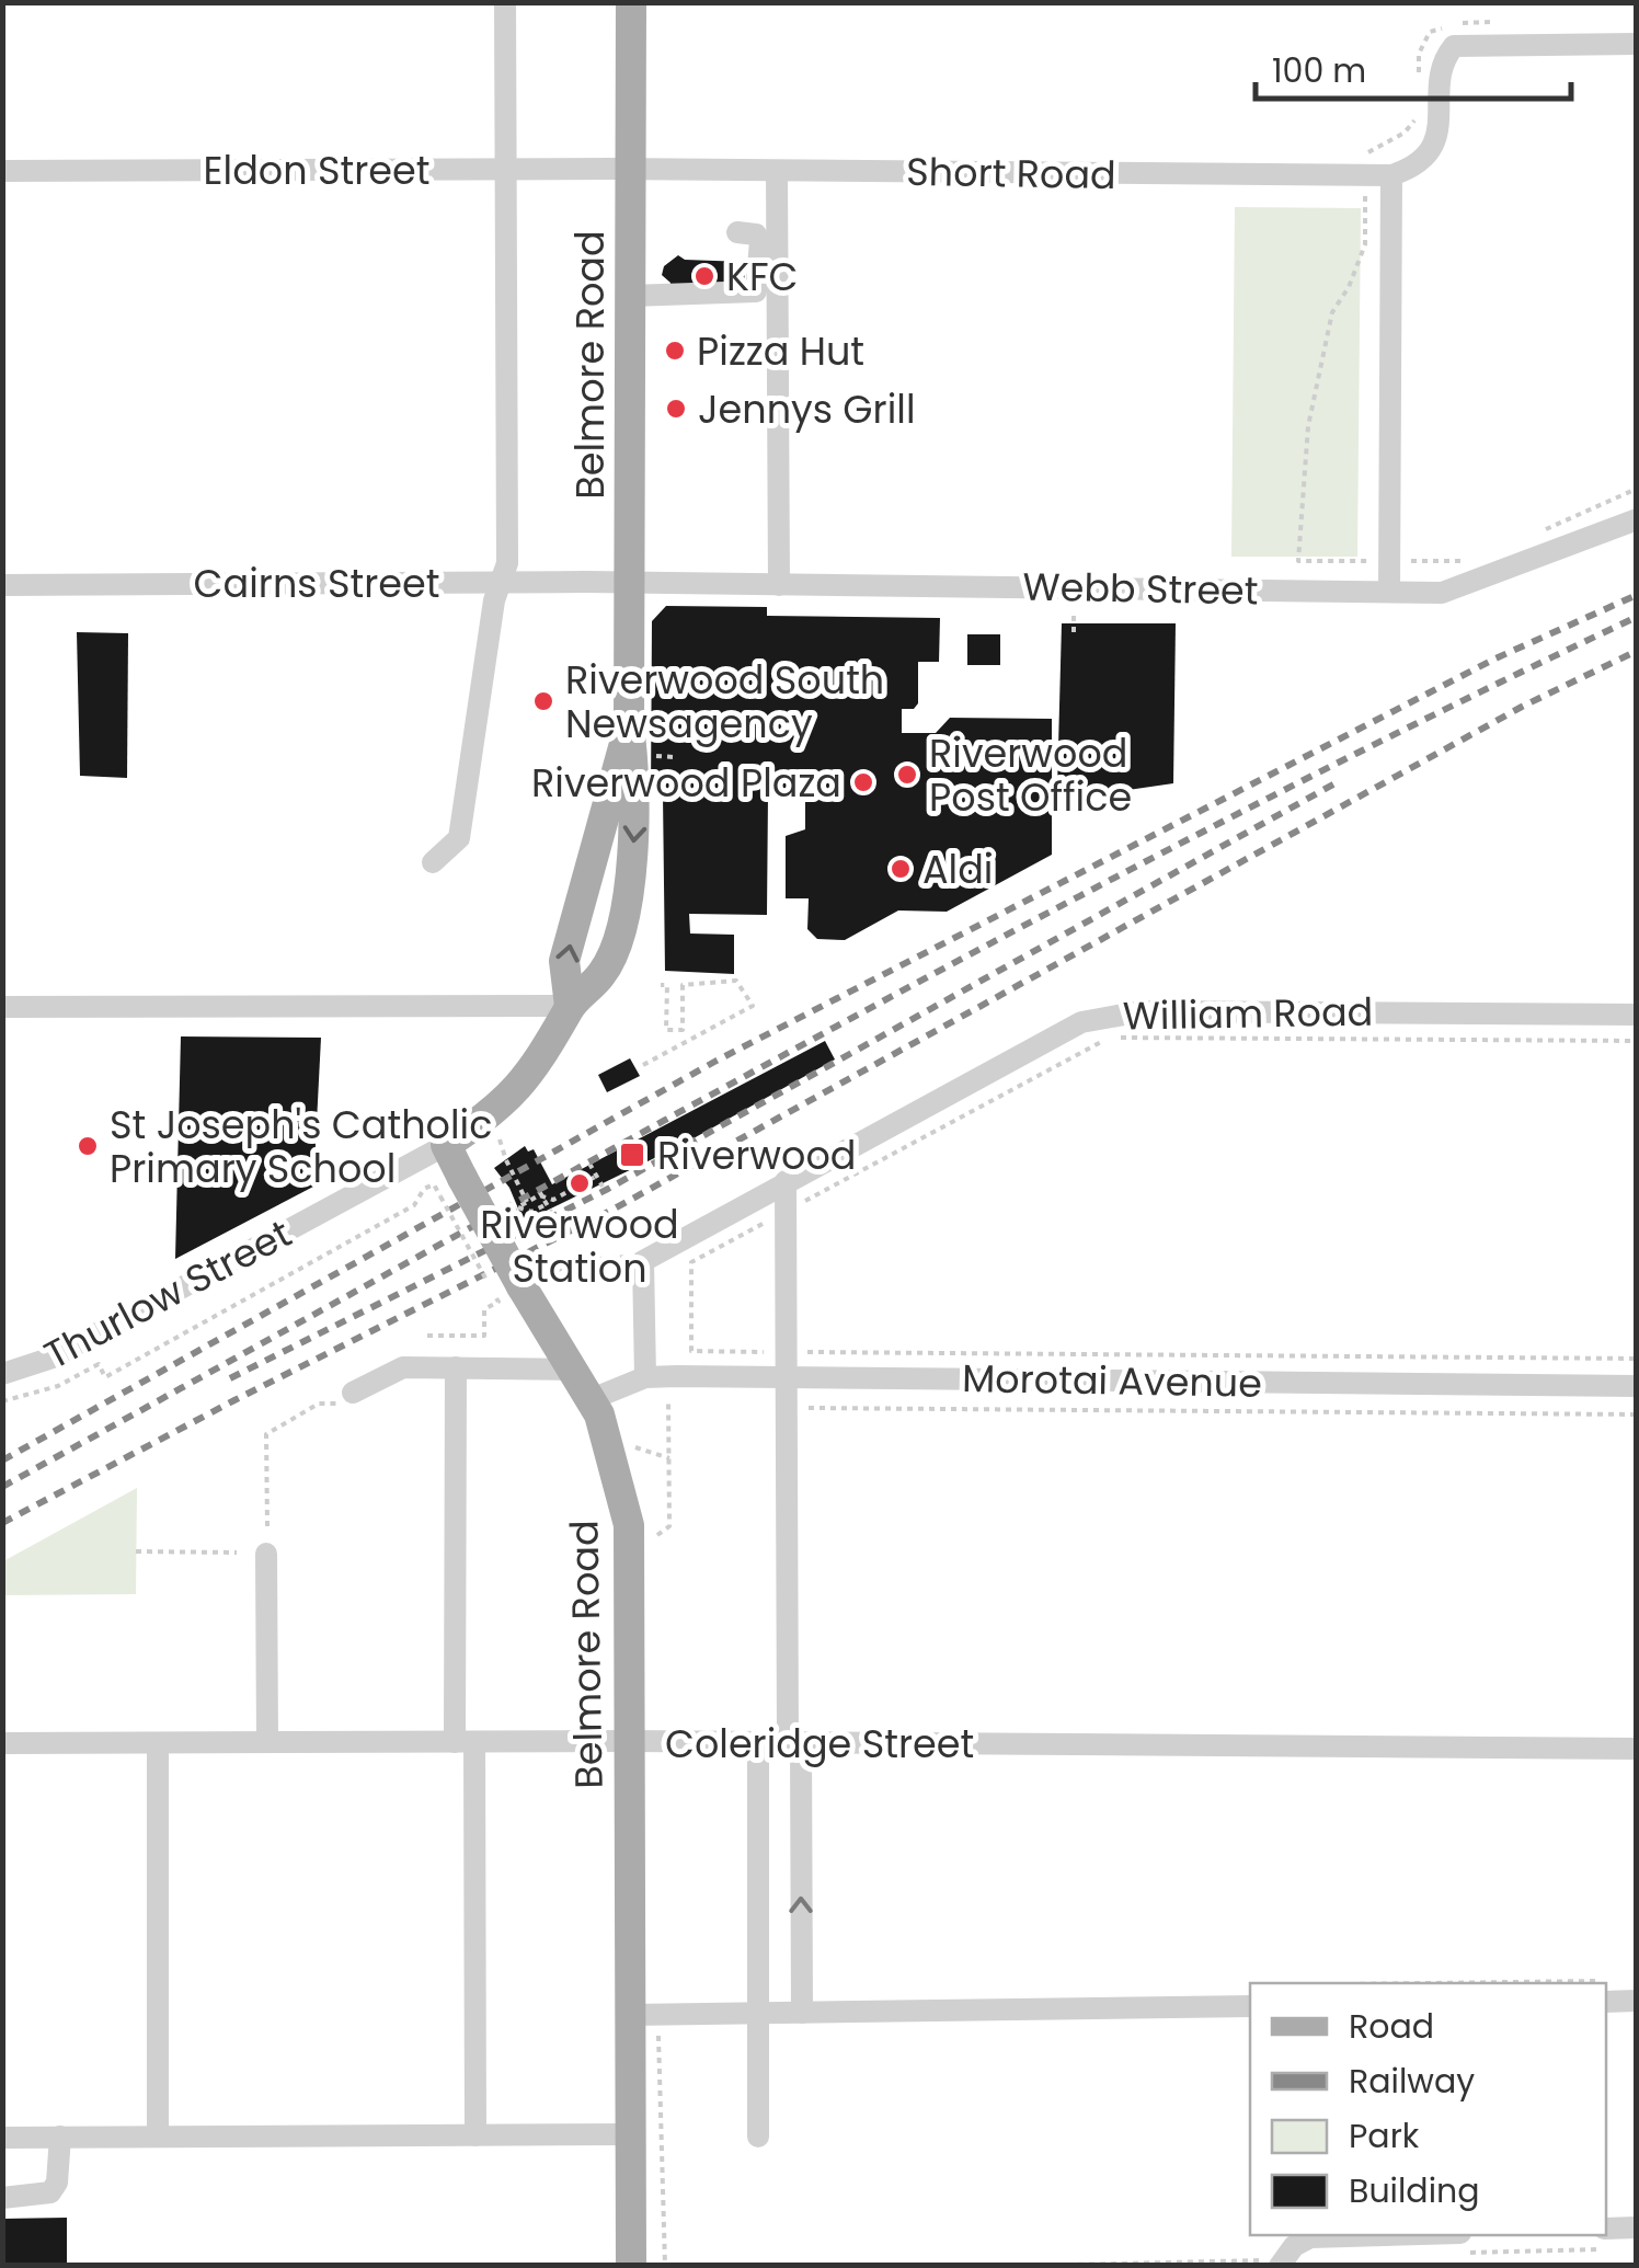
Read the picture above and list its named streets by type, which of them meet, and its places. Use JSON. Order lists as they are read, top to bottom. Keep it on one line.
{"streets":{"main road":["Belmore Road"],"street":["Eldon Street","Short Road","Cairns Street","Webb Street","William Road","Thurlow Street","Morotai Avenue","Coleridge Street"]},"crossings":[["Eldon Street","Short Road"],["Eldon Street","Belmore Road"],["Short Road","Belmore Road"],["Belmore Road","Cairns Street"],["Belmore Road","Webb Street"],["Belmore Road","Thurlow Street"],["Belmore Road","Morotai Avenue"],["Belmore Road","Coleridge Street"],["Cairns Street","Webb Street"]],"places":{"other":["KFC","Pizza Hut","Jennys Grill","Riverwood South Newsagency","Riverwood Post Office","Riverwood Plaza","Aldi","St Joseph's Catholic Primary School","Riverwood Station"],"transit":["Riverwood"]},"legend":["Road","Railway","Park","Building"],"scale_bar":"100 m"}
